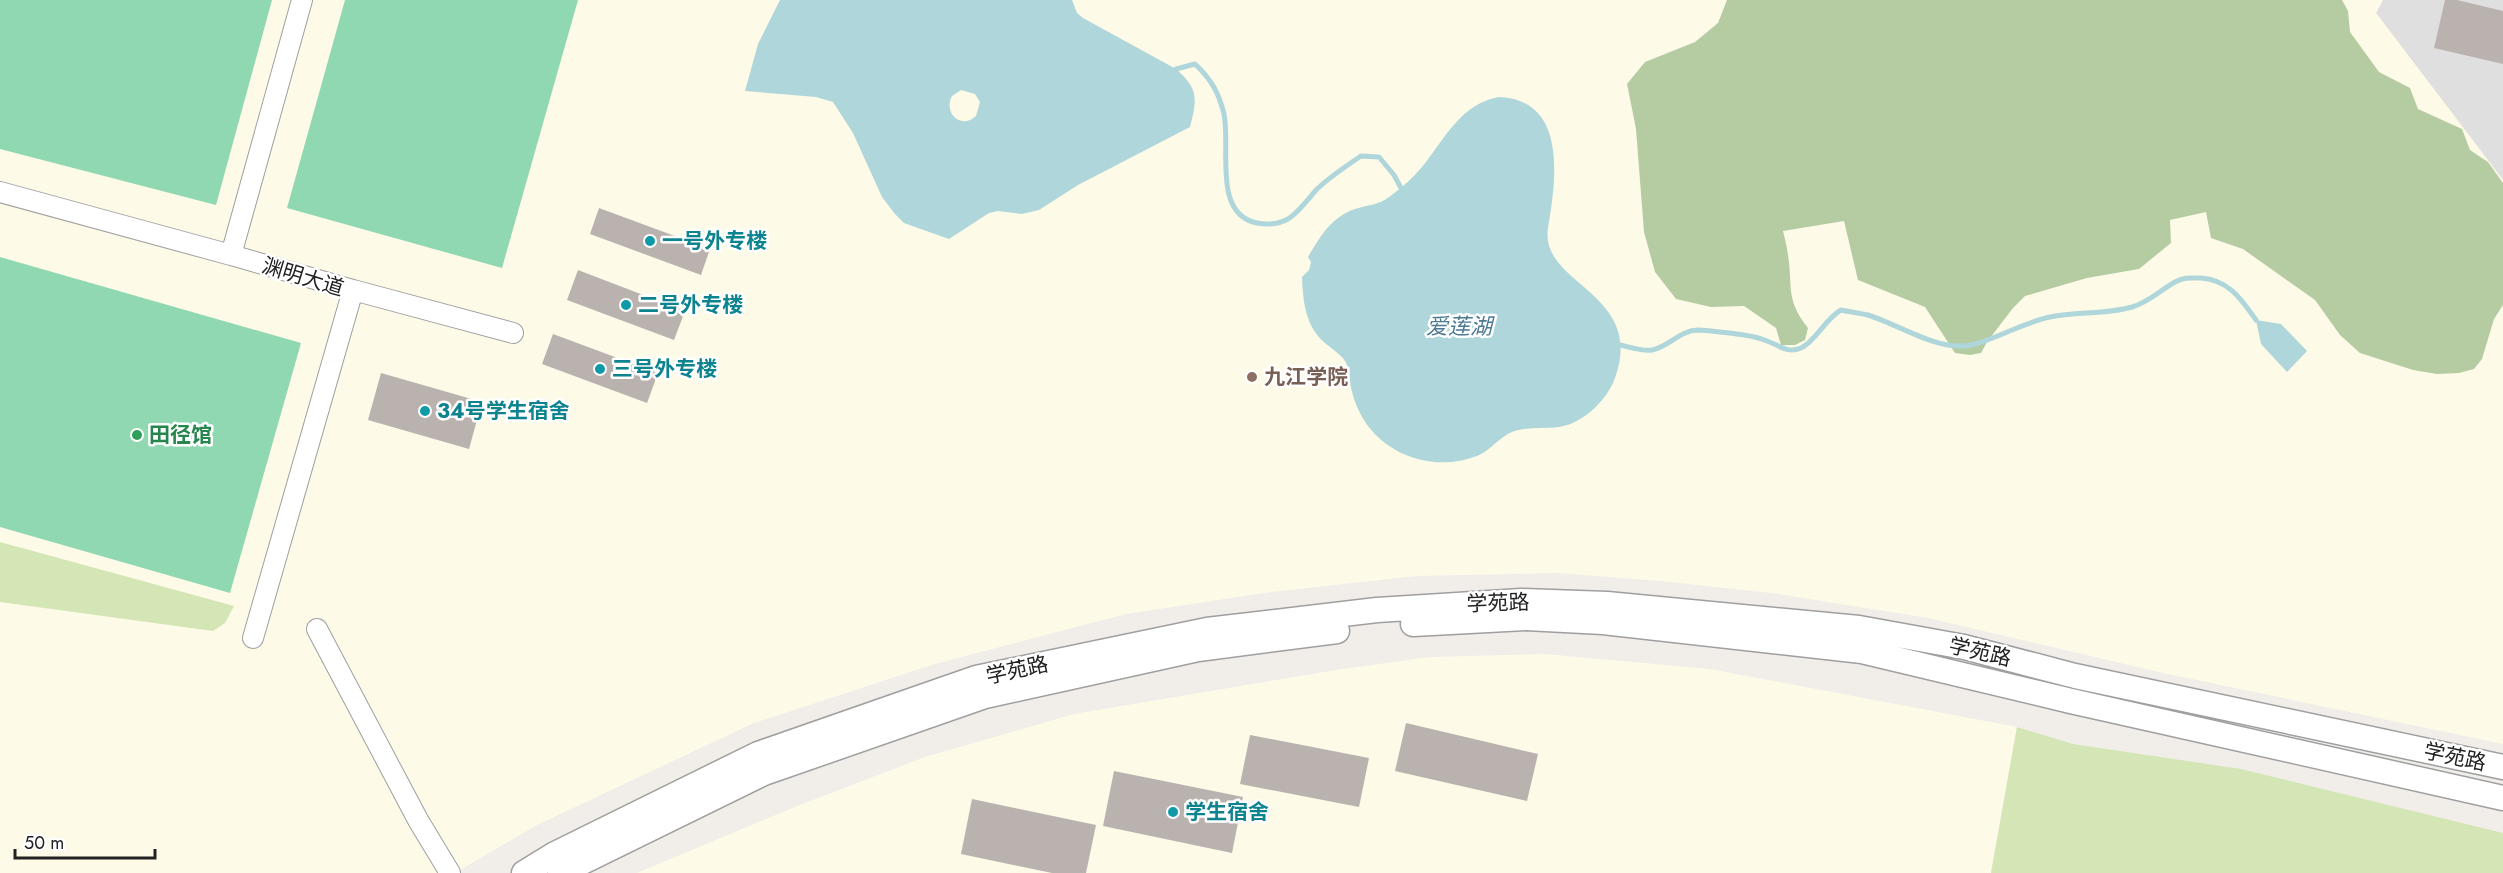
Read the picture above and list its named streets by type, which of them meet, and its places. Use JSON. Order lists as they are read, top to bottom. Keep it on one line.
{"streets":{"street":["渊明大道","学苑路"]},"water":["爱莲湖"],"places":["一号外专楼","二号外专楼","三号外专楼","九江学院","34号学生宿舍","田径馆","学生宿舍"],"scale_bar":"50 m"}
